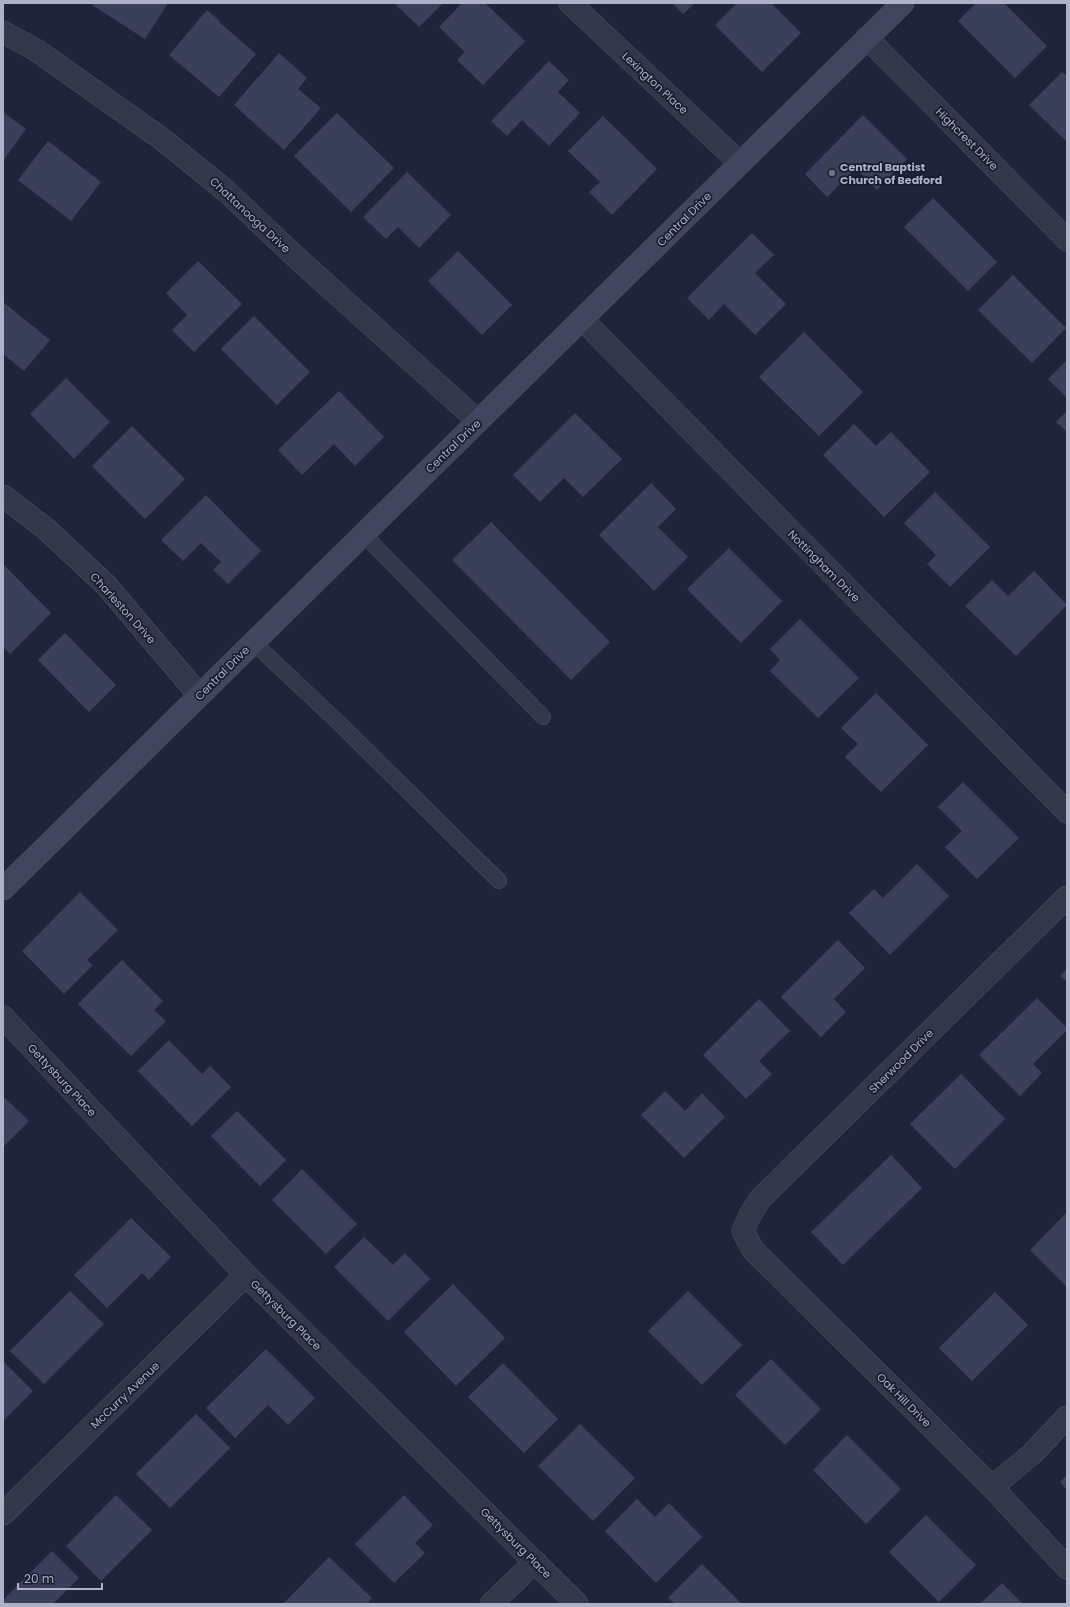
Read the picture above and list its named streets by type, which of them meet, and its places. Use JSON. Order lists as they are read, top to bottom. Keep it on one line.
{"streets":{"main road":["Central Drive"],"street":["Lexington Place","Highcrest Drive","Chattanooga Drive","Nottingham Drive","Charleston Drive","Sherwood Drive","Gettysburg Place","McCurry Avenue","Oak Hill Drive"]},"crossings":[["Lexington Place","Central Drive"],["Highcrest Drive","Central Drive"],["Chattanooga Drive","Central Drive"],["Central Drive","Nottingham Drive"],["Central Drive","Charleston Drive"],["Sherwood Drive","Oak Hill Drive"],["Gettysburg Place","McCurry Avenue"]],"places":["Central Baptist Church of Bedford"],"scale_bar":"20 m"}
